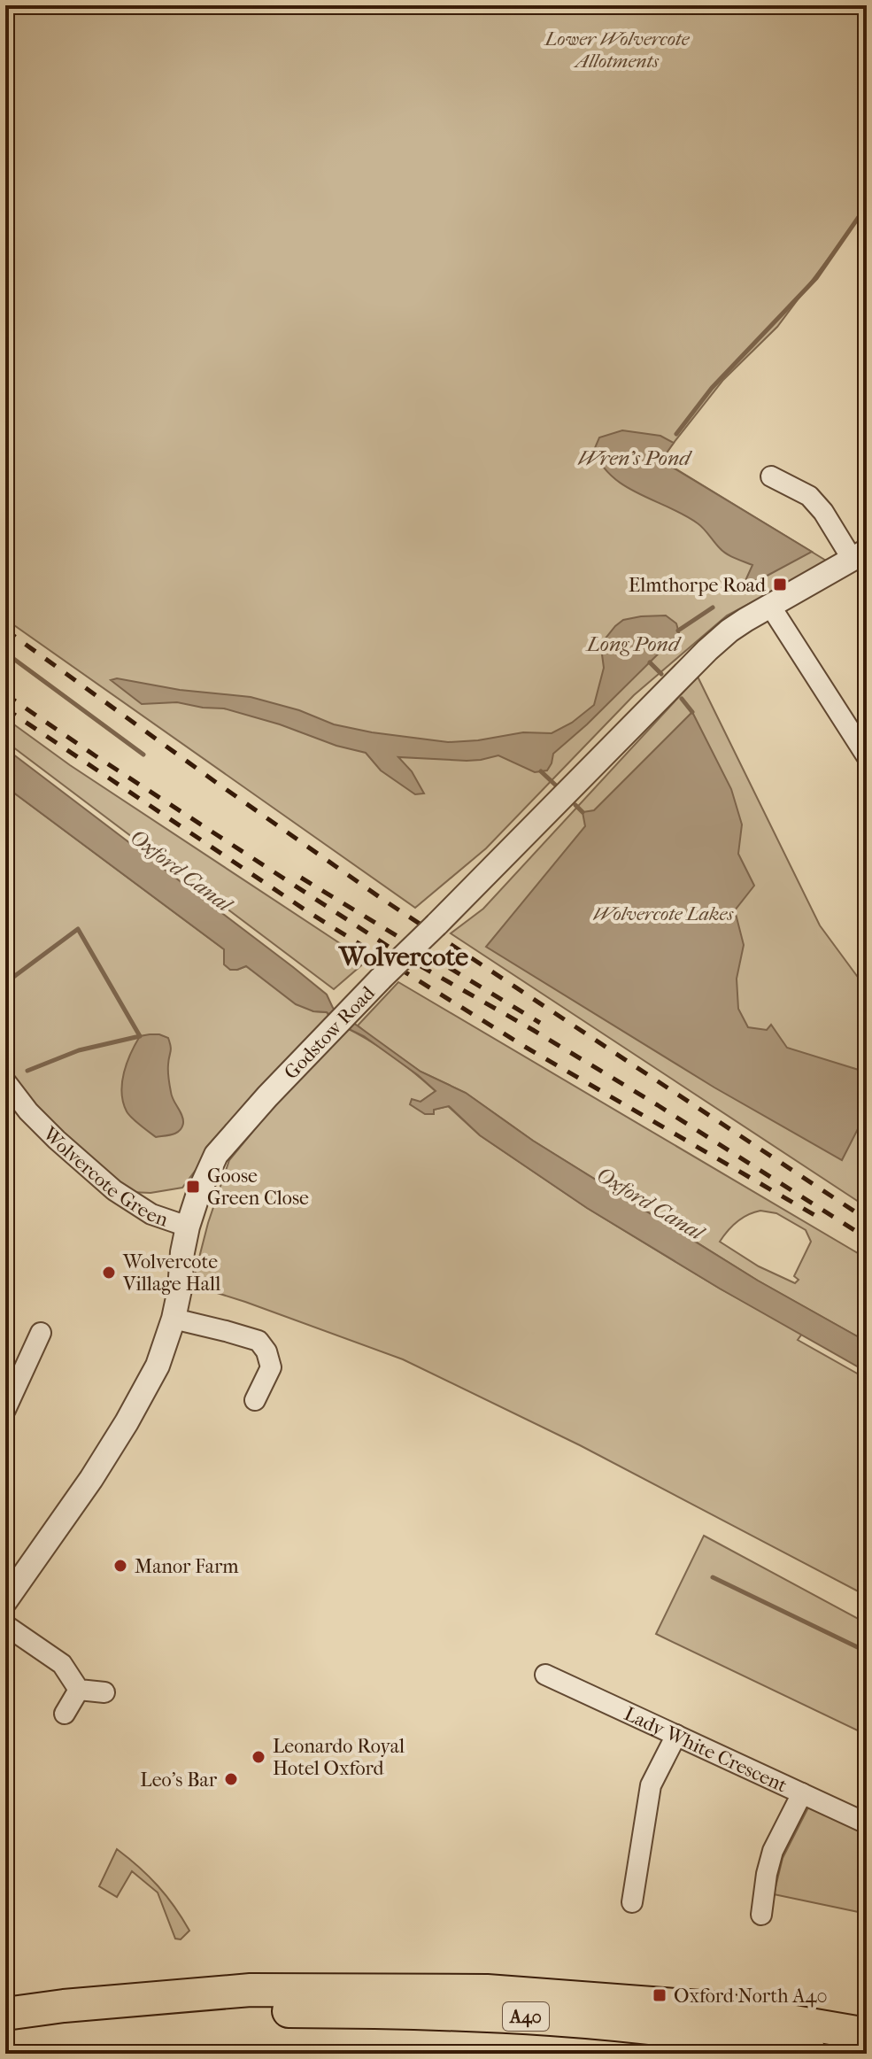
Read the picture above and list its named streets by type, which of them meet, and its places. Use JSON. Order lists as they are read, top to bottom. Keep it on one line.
{"streets":{"highway":["A40"],"street":["Godstow Road","Wolvercote Green","Lady White Crescent"]},"crossings":[["Godstow Road","Wolvercote Green"]],"districts":["Wolvercote"],"water":["Wren's Pond","Long Pond","Oxford Canal"],"parks":["Lower Wolvercote Allotments","Wolvercote Lakes"],"places":{"transit":["Elmthorpe Road","Goose Green Close","Oxford North A40"],"other":["Wolvercote Village Hall","Manor Farm","Leonardo Royal Hotel Oxford","Leo’s Bar"]}}
